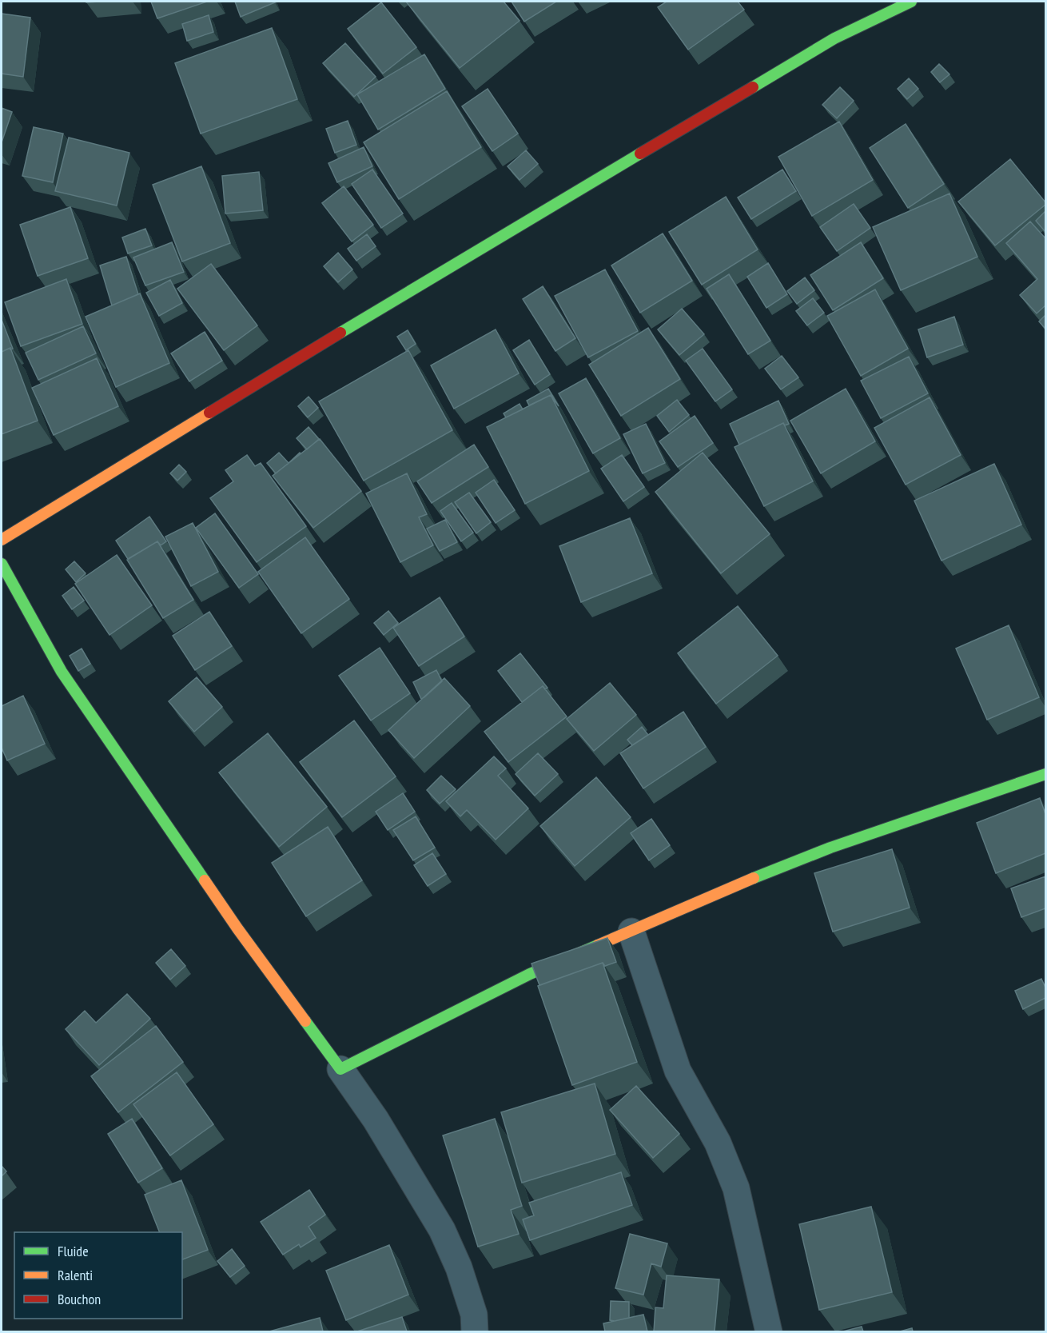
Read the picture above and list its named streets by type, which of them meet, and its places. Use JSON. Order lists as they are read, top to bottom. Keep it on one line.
{"legend":["Fluide","Ralenti","Bouchon"]}
